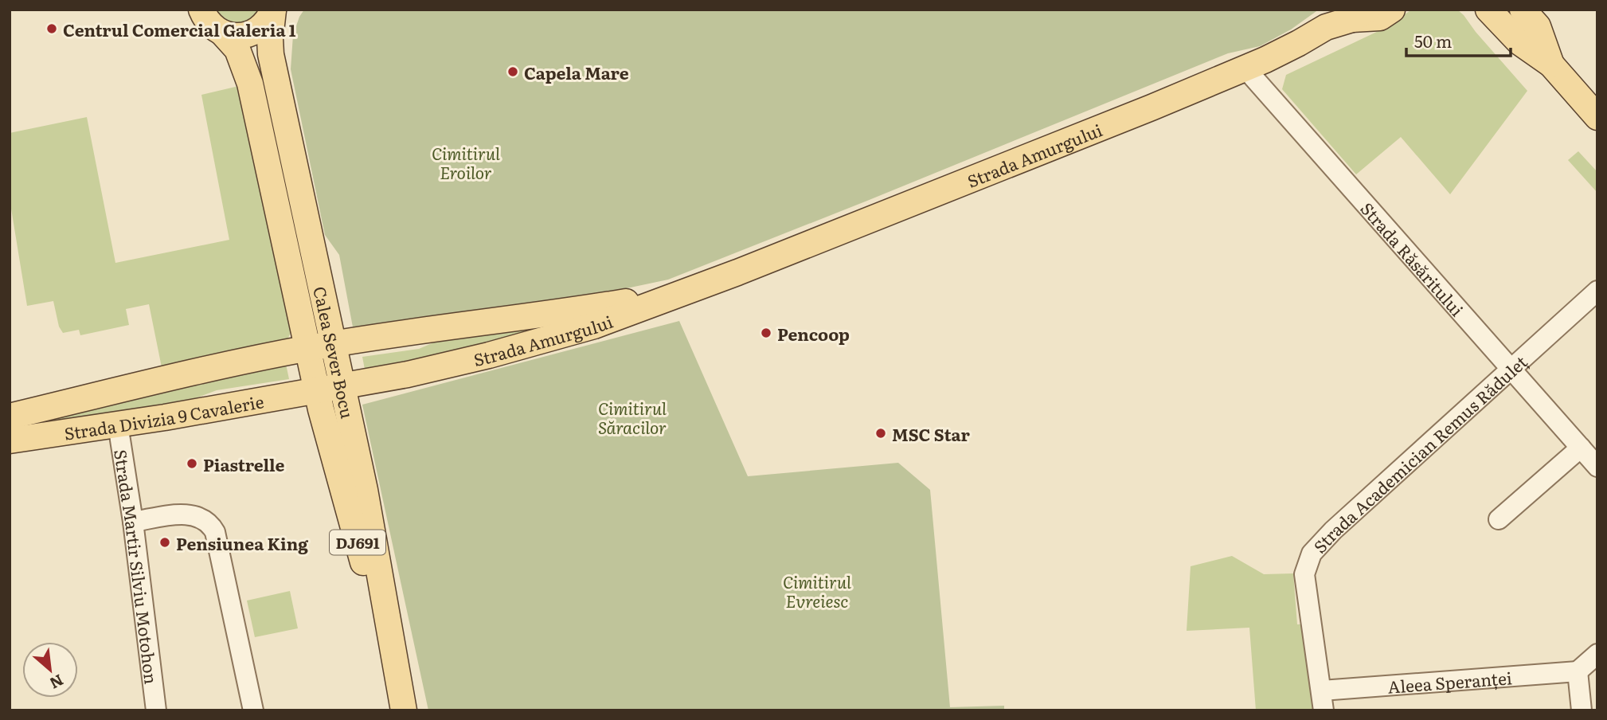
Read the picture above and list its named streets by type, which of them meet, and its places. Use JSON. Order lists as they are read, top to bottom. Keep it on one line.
{"streets":{"main road":["Strada Amurgului","Calea Sever Bocu","Strada Divizia 9 Cavalerie","DJ691"],"street":["Strada Răsăritului","Strada Academician Remus Răduleț","Strada Martir Silviu Motohon","Aleea Speranței"]},"crossings":[["Strada Amurgului","Strada Răsăritului"],["Strada Amurgului","Calea Sever Bocu"],["Strada Amurgului","Strada Divizia 9 Cavalerie"],["Strada Răsăritului","Strada Academician Remus Răduleț"],["Calea Sever Bocu","Strada Divizia 9 Cavalerie"],["Calea Sever Bocu","DJ691"],["Strada Divizia 9 Cavalerie","Strada Martir Silviu Motohon"],["Strada Academician Remus Răduleț","Aleea Speranței"]],"parks":["Cimitirul Eroilor","Cimitirul Săracilor","Cimitirul Evreiesc"],"places":["Centrul Comercial Galeria 1","Capela Mare","Pencoop","MSC Star","Piastrelle","Pensiunea King"],"scale_bar":"50 m","north":"bottom right"}
